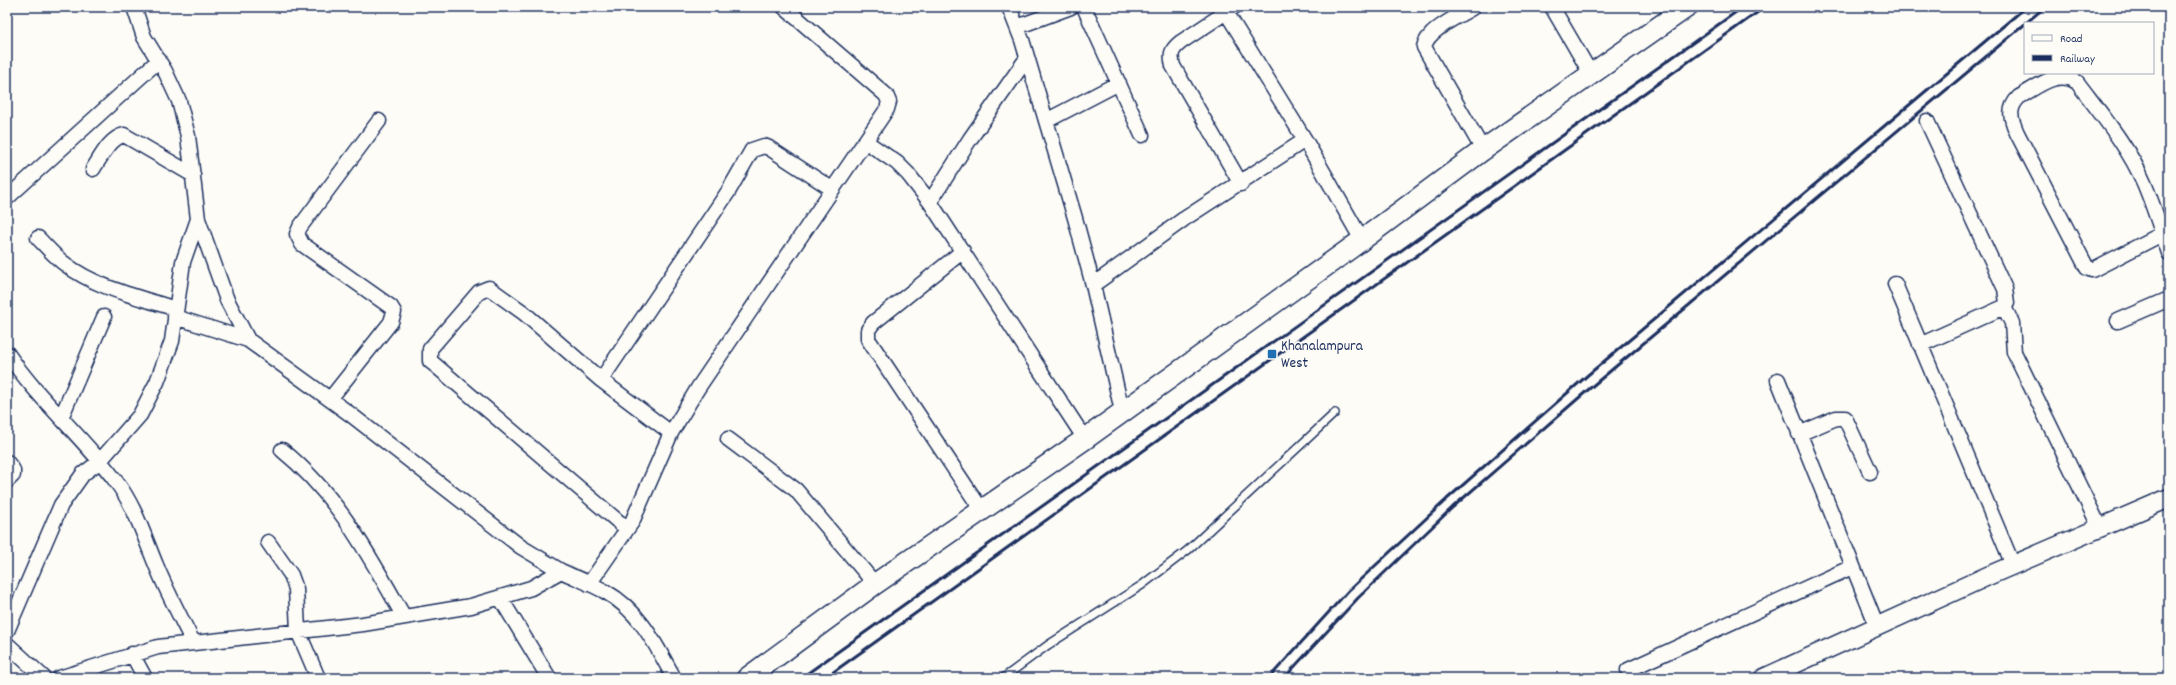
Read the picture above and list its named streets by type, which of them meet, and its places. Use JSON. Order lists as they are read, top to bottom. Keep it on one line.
{"places":{"transit":["Khanalampura West"]},"legend":["Road","Railway"]}
